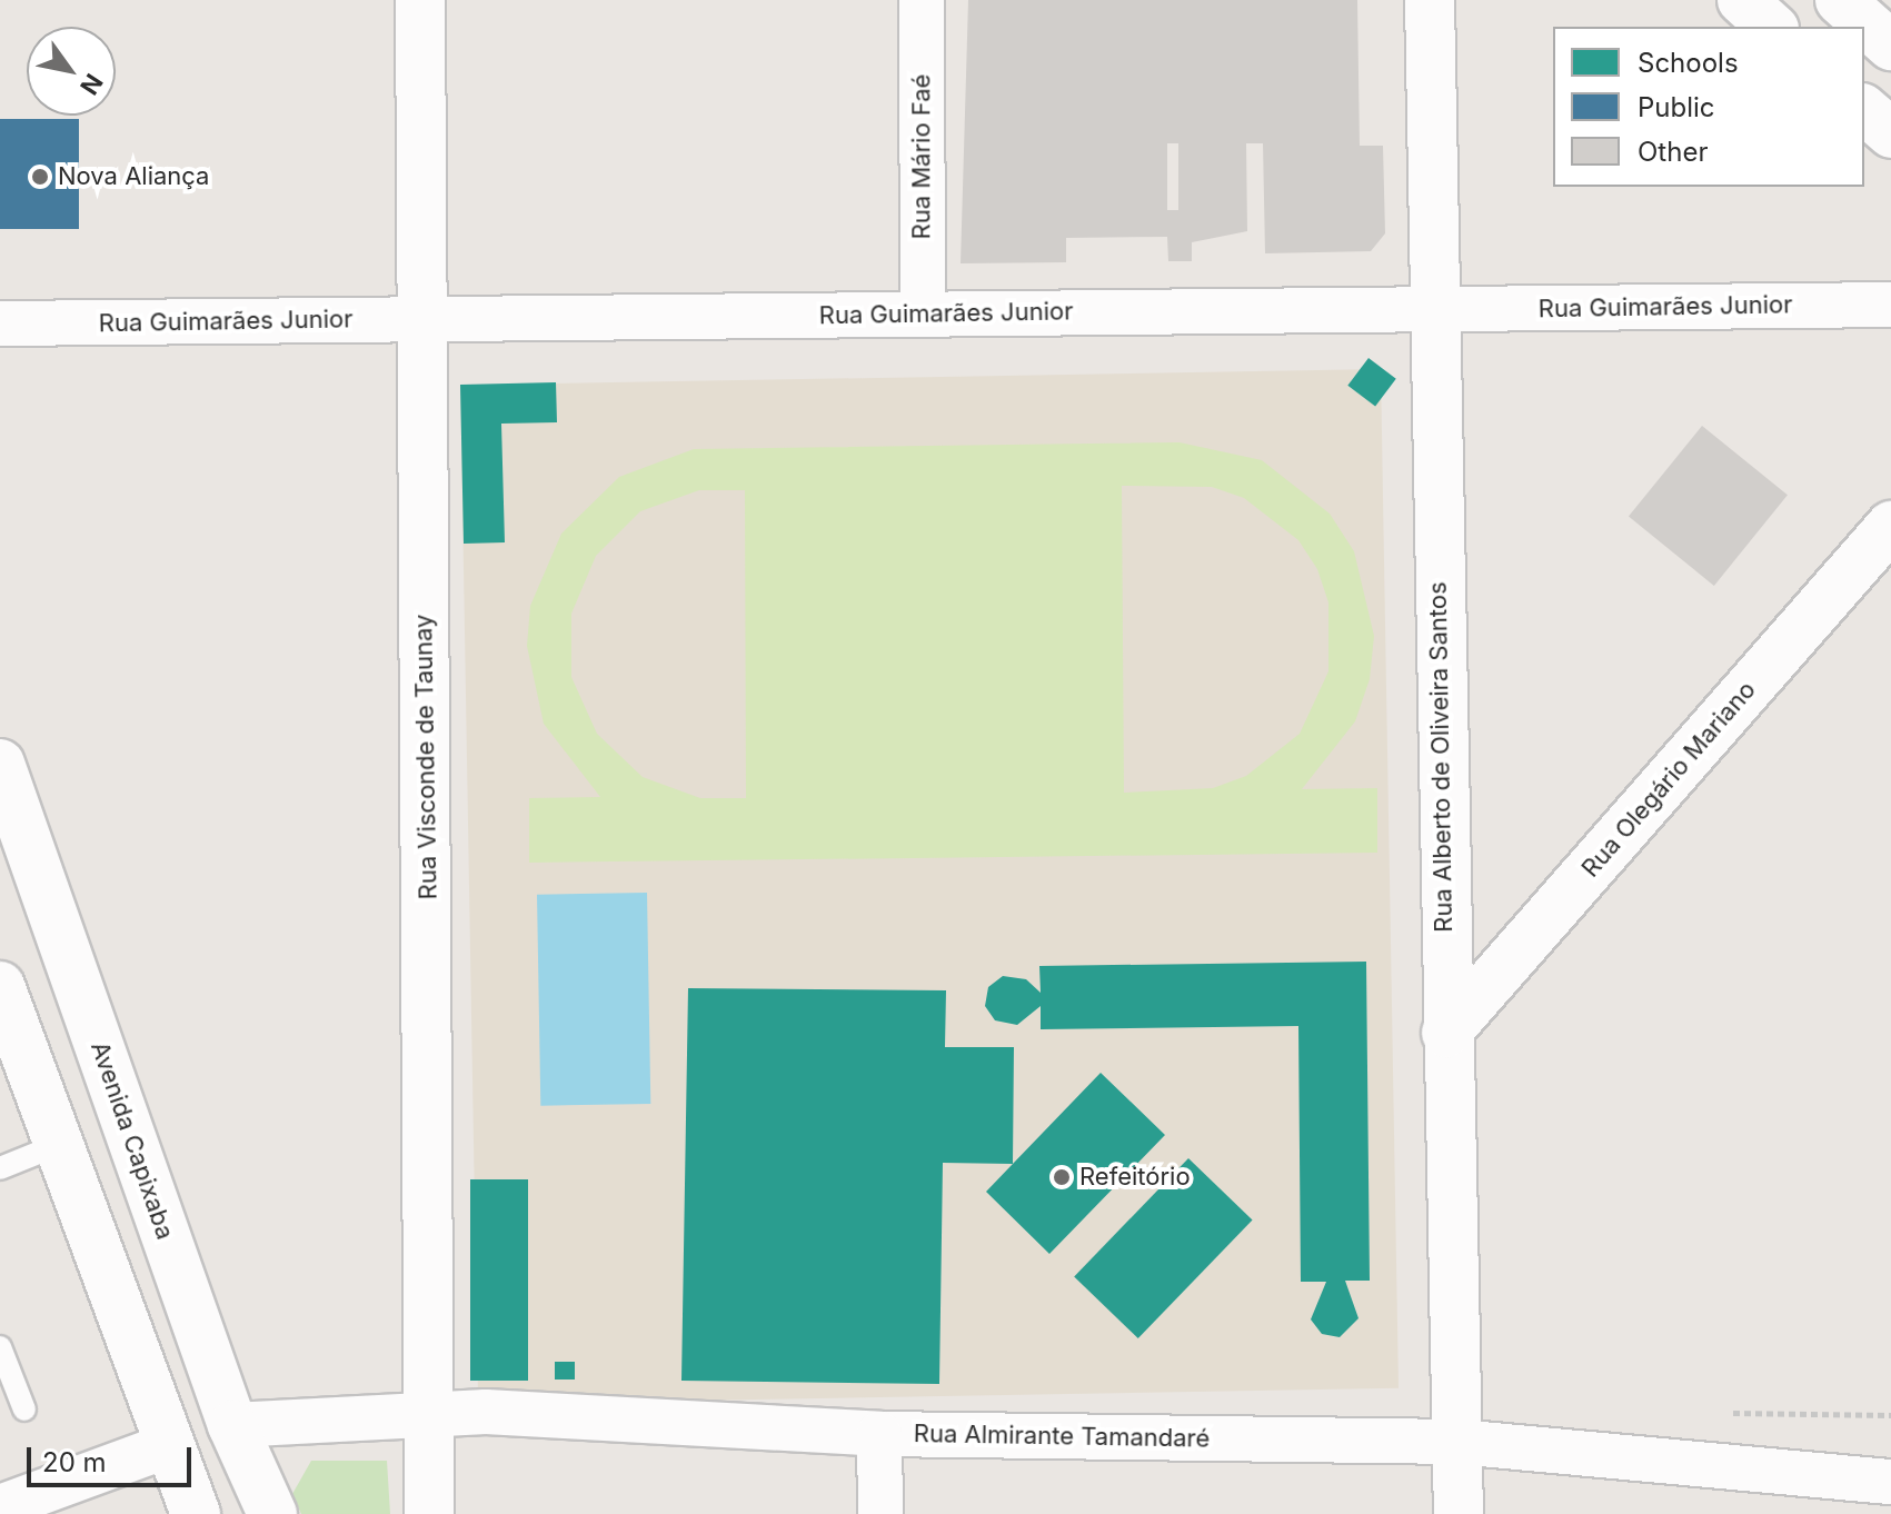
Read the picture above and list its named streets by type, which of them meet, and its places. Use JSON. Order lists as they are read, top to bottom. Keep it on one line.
{"streets":{"street":["Rua Mário Faé","Rua Guimarães Junior","Rua Visconde de Taunay","Rua Alberto de Oliveira Santos","Rua Olegário Mariano","Avenida Capixaba","Rua Almirante Tamandaré"]},"crossings":[["Rua Mário Faé","Rua Guimarães Junior"],["Rua Guimarães Junior","Rua Visconde de Taunay"],["Rua Guimarães Junior","Rua Alberto de Oliveira Santos"],["Rua Visconde de Taunay","Rua Almirante Tamandaré"],["Rua Alberto de Oliveira Santos","Rua Olegário Mariano"],["Rua Alberto de Oliveira Santos","Rua Almirante Tamandaré"],["Avenida Capixaba","Rua Almirante Tamandaré"]],"places":["Nova Aliança","Refeitório"],"legend":["Schools","Public","Other"],"scale_bar":"20 m","north":"bottom right"}
